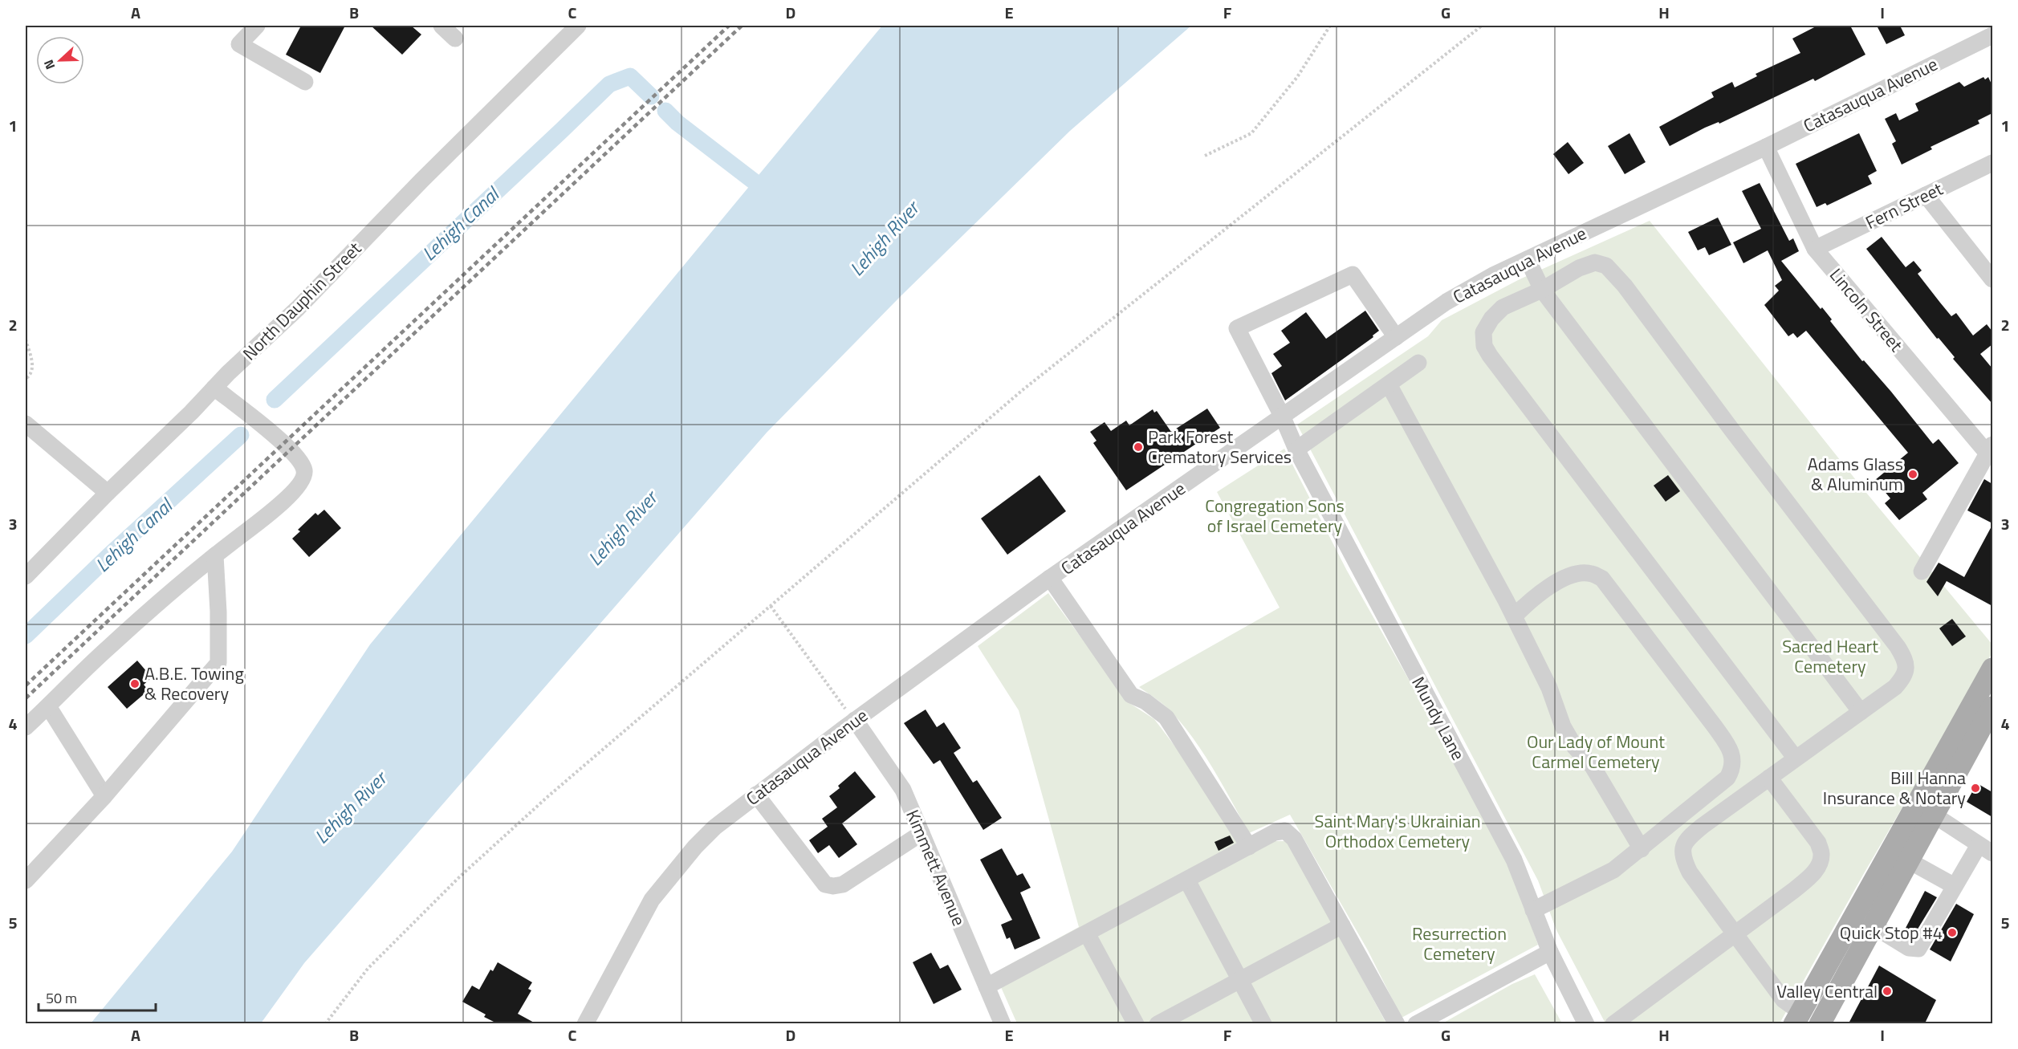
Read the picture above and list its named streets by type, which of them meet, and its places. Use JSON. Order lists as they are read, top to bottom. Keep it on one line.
{"streets":{"street":["Catasauqua Avenue","Fern Street","North Dauphin Street","Lincoln Street","Mundy Lane","Kimmett Avenue"]},"crossings":[["Catasauqua Avenue","Lincoln Street"],["Catasauqua Avenue","Mundy Lane"],["Catasauqua Avenue","Kimmett Avenue"],["Fern Street","Lincoln Street"]],"water":["Lehigh Canal","Lehigh River"],"parks":["Congregation Sons of Israel Cemetery","Sacred Heart Cemetery","Our Lady of Mount Carmel Cemetery","Saint Mary's Ukrainian Orthodox Cemetery","Resurrection Cemetery"],"places":["Park Forest Crematory Services","Adams Glass & Aluminum","A.B.E. Towing & Recovery","Bill Hanna Insurance & Notary","Quick Stop #4","Valley Central"],"scale_bar":"50 m","north":"left","grid":{"columns":["A","B","C","D","E","F","G","H","I"],"rows":["1","2","3","4","5"]}}
